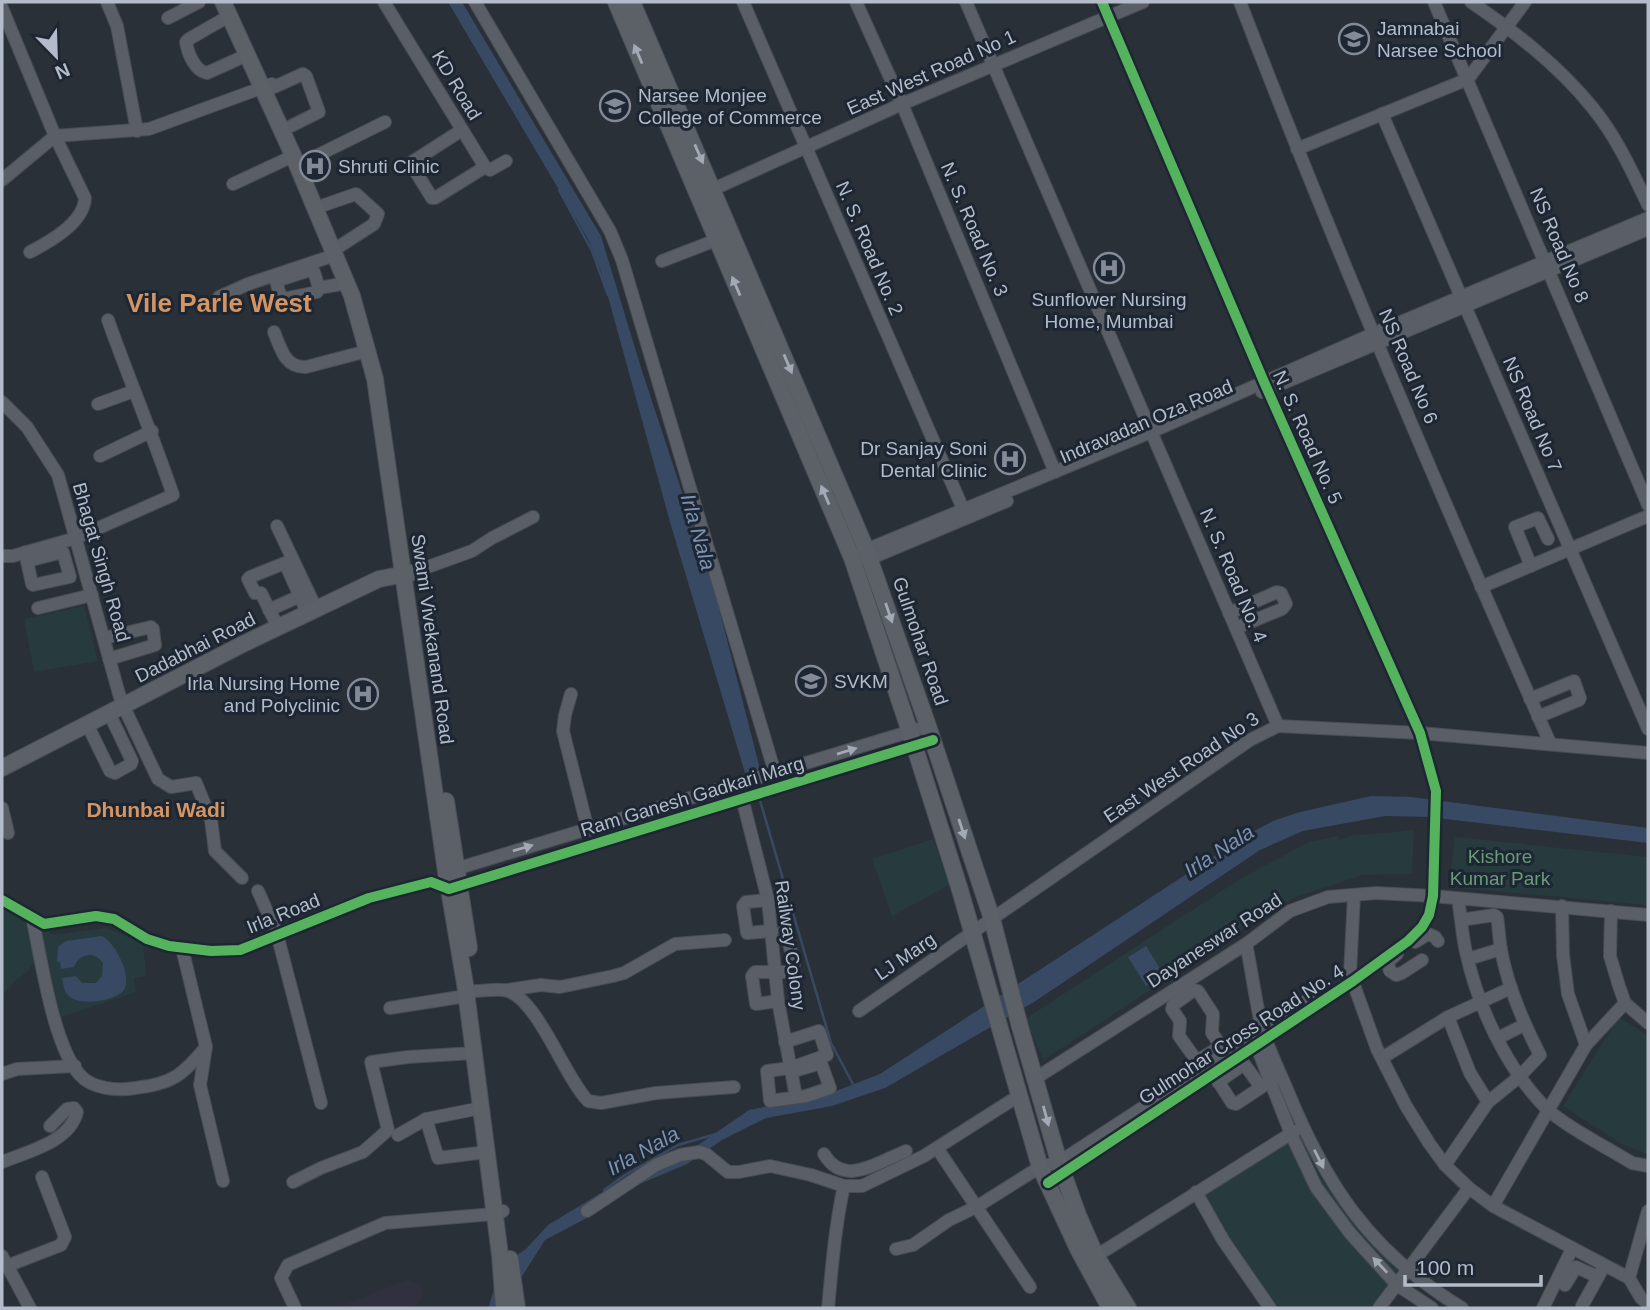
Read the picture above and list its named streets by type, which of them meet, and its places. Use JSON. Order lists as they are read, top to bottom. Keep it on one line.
{"streets":{"main road":["Swami Vivekanand Road","Gulmohar Road","Dadabhai Road"],"street":["East West Road No 1","KD Road","N. S. Road No. 3","NS Road No 8","N. S. Road No. 2","NS Road No 6","NS Road No 7","Indravadan Oza Road","N. S. Road No. 5","Bhagat Singh Road","N. S. Road No. 4","East West Road No 3","Ram Ganesh Gadkari Marg","Irla Road","Dayaneswar Road","Railway Colony","LJ Marg","Gulmohar Cross Road No. 4"]},"crossings":[["East West Road No 1","N. S. Road No. 3"],["East West Road No 1","N. S. Road No. 2"],["East West Road No 1","N. S. Road No. 5"],["East West Road No 1","Gulmohar Road"],["N. S. Road No. 3","Indravadan Oza Road"],["NS Road No 8","Indravadan Oza Road"],["N. S. Road No. 2","Indravadan Oza Road"],["NS Road No 6","Indravadan Oza Road"],["NS Road No 6","East West Road No 3"],["NS Road No 7","Indravadan Oza Road"],["Indravadan Oza Road","N. S. Road No. 5"],["Indravadan Oza Road","N. S. Road No. 4"],["Indravadan Oza Road","Gulmohar Road"],["N. S. Road No. 5","East West Road No 3"],["N. S. Road No. 5","Dayaneswar Road"],["N. S. Road No. 5","Gulmohar Cross Road No. 4"],["Bhagat Singh Road","Dadabhai Road"],["N. S. Road No. 4","East West Road No 3"],["Swami Vivekanand Road","Dadabhai Road"],["Swami Vivekanand Road","Ram Ganesh Gadkari Marg"],["Swami Vivekanand Road","Irla Road"],["Gulmohar Road","East West Road No 3"],["Gulmohar Road","Ram Ganesh Gadkari Marg"],["Gulmohar Road","Dayaneswar Road"],["Gulmohar Road","LJ Marg"],["Gulmohar Road","Gulmohar Cross Road No. 4"],["East West Road No 3","LJ Marg"],["Ram Ganesh Gadkari Marg","Irla Road"],["Ram Ganesh Gadkari Marg","Railway Colony"],["Dayaneswar Road","Gulmohar Cross Road No. 4"]],"districts":["Vile Parle West","Dhunbai Wadi"],"water":["Irla Nala"],"parks":["Kishore Kumar Park"],"places":{"school or university":["Jamnabai Narsee School","Narsee Monjee College of Commerce","SVKM"],"hospital":["Shruti Clinic","Sunflower Nursing Home, Mumbai","Dr Sanjay Soni Dental Clinic","Irla Nursing Home and Polyclinic"]},"scale_bar":"100 m","north":"bottom right"}
